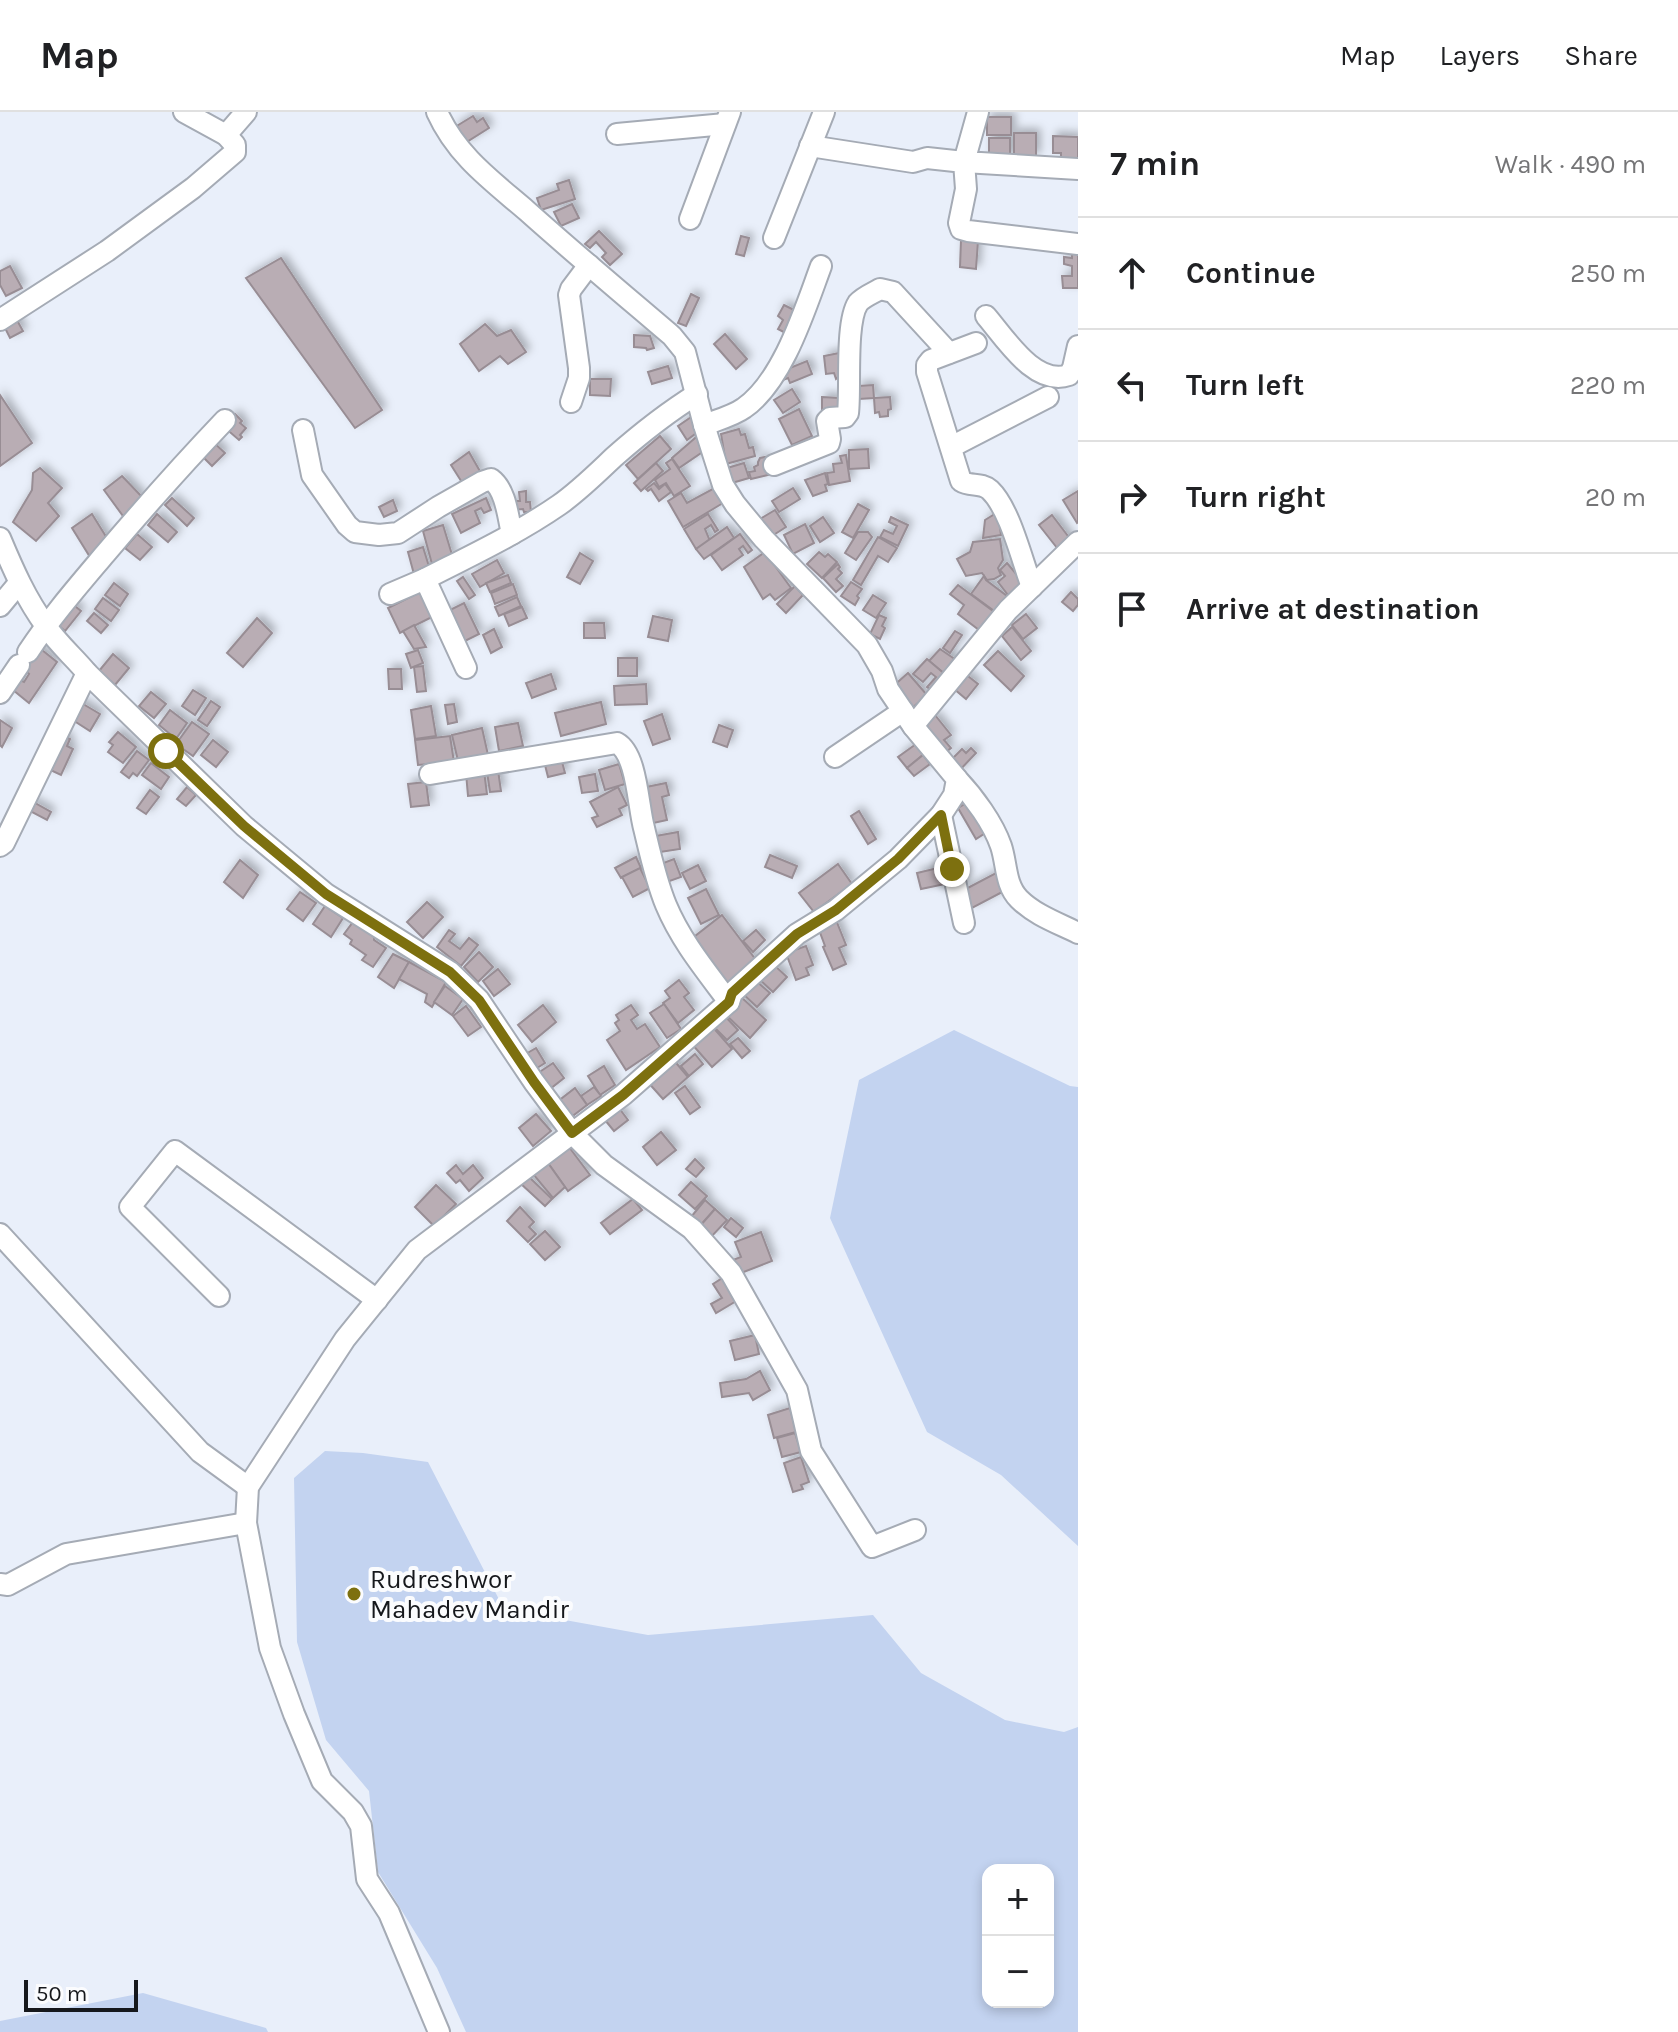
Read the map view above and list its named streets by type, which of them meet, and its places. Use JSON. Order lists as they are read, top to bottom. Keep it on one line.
{"places":["Rudreshwor Mahadev Mandir"],"scale_bar":"50 m","page":{"header":"Map","nav":["Map","Layers","Share"],"heading":["7 min","Walk · 490 m"],"list":[["Continue","250 m"],["Turn left","220 m"],["Turn right","20 m"],"Arrive at destination"],"map_buttons":["+","−"],"scale":"50 m"}}
